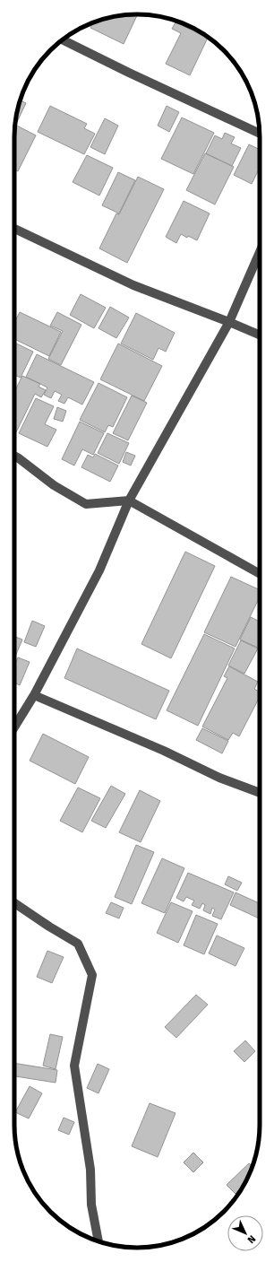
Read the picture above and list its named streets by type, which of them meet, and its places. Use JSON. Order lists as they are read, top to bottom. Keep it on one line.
{"north":"bottom right"}
